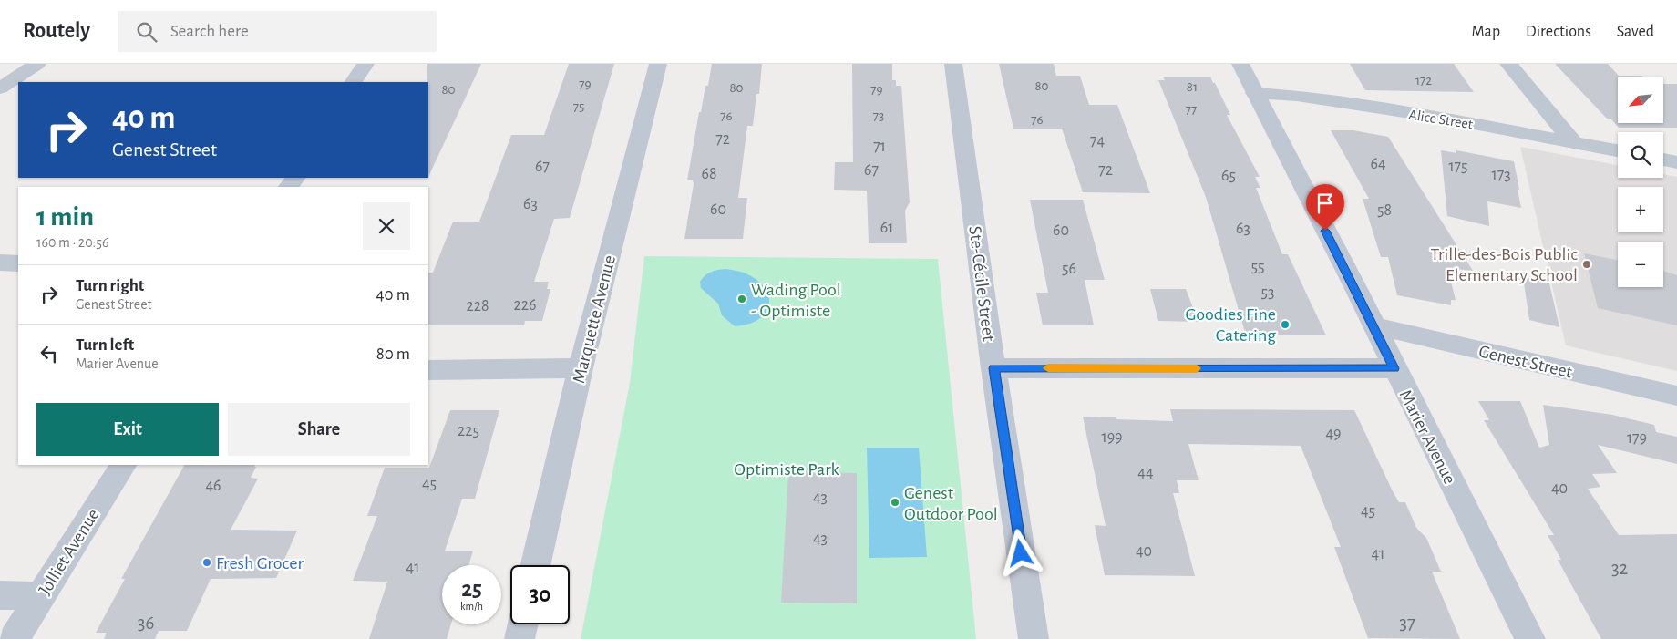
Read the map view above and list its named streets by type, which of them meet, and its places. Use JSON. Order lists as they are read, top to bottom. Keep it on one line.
{"streets":{"street":["Alice Street","Ste-Cécile Street","Marquette Avenue","Genest Street","Marier Avenue","Jolliet Avenue"]},"crossings":[["Alice Street","Marier Avenue"],["Genest Street","Marier Avenue"]],"parks":["Optimiste Park"],"places":["Trille-des-Bois Public Elementary School","Wading Pool - Optimiste","Goodies Fine Catering","Genest Outdoor Pool","Fresh Grocer"],"house_numbers":["172","79","80","81","80","80","79","75","77","76","73","76","72","74","71","64","67","175","67","72","68","173","65","63","60","58","61","63","60","55","56","53","226","228","225","49","199","179","44","45","46","40","43","45","43","40","41","41","32","36","37"],"north":"bottom left","page":{"header":"Routely","search":"Search here","nav":["Map","Directions","Saved"],"map_buttons":["+","−"],"turn":["40 m","Genest Street"],"heading":["1 min","160 m · 20:56"],"list":[{"name":"Turn right","note":"Genest Street","value":"40 m"},{"name":"Turn left","note":"Marier Avenue","value":"80 m"}],"buttons":["Exit","Share"],"speed":"25 km/h","limit":"30"}}
